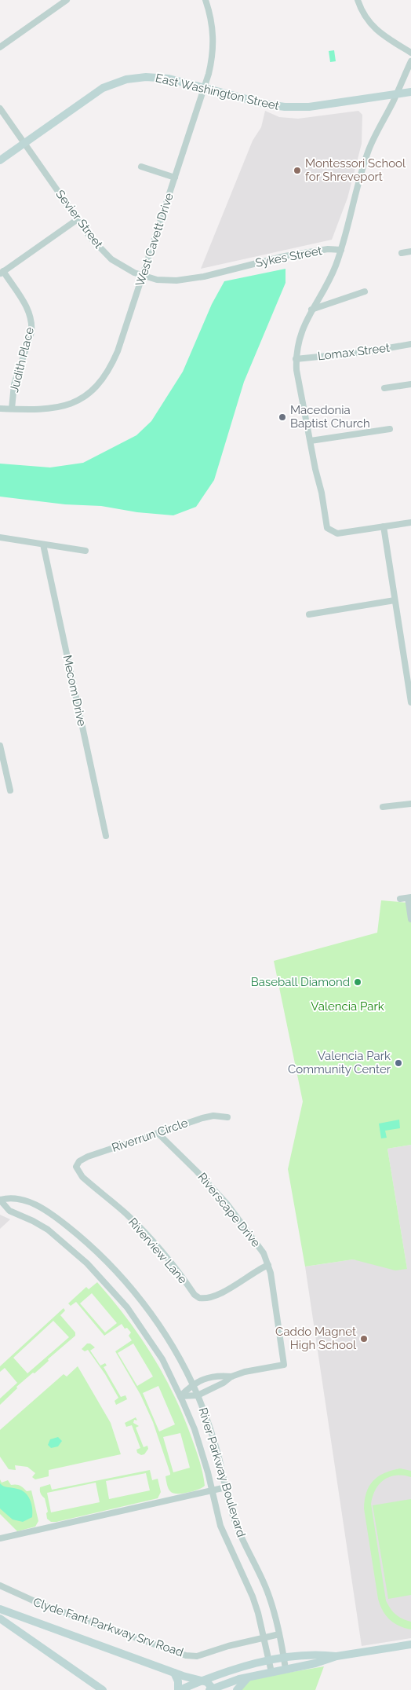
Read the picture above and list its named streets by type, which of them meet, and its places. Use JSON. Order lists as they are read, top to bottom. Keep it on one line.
{"streets":{"street":["East Washington Street","Sevier Street","West Cavett Drive","Sykes Street","Lomax Street","Judith Place","Mecom Drive","Riverrun Circle","Riverscape Drive","Riverview Lane","River Parkway Boulevard","Clyde Fant Parkway Srv Road"]},"crossings":[["East Washington Street","Sevier Street"],["East Washington Street","West Cavett Drive"],["Sevier Street","West Cavett Drive"],["Sevier Street","Sykes Street"],["West Cavett Drive","Judith Place"],["Riverrun Circle","Riverscape Drive"],["Riverrun Circle","Riverview Lane"],["Riverscape Drive","Riverview Lane"],["Riverscape Drive","River Parkway Boulevard"],["River Parkway Boulevard","Clyde Fant Parkway Srv Road"]],"parks":["Valencia Park"],"places":["Montessori School for Shreveport","Macedonia Baptist Church","Baseball Diamond","Valencia Park Community Center","Caddo Magnet High School"]}
